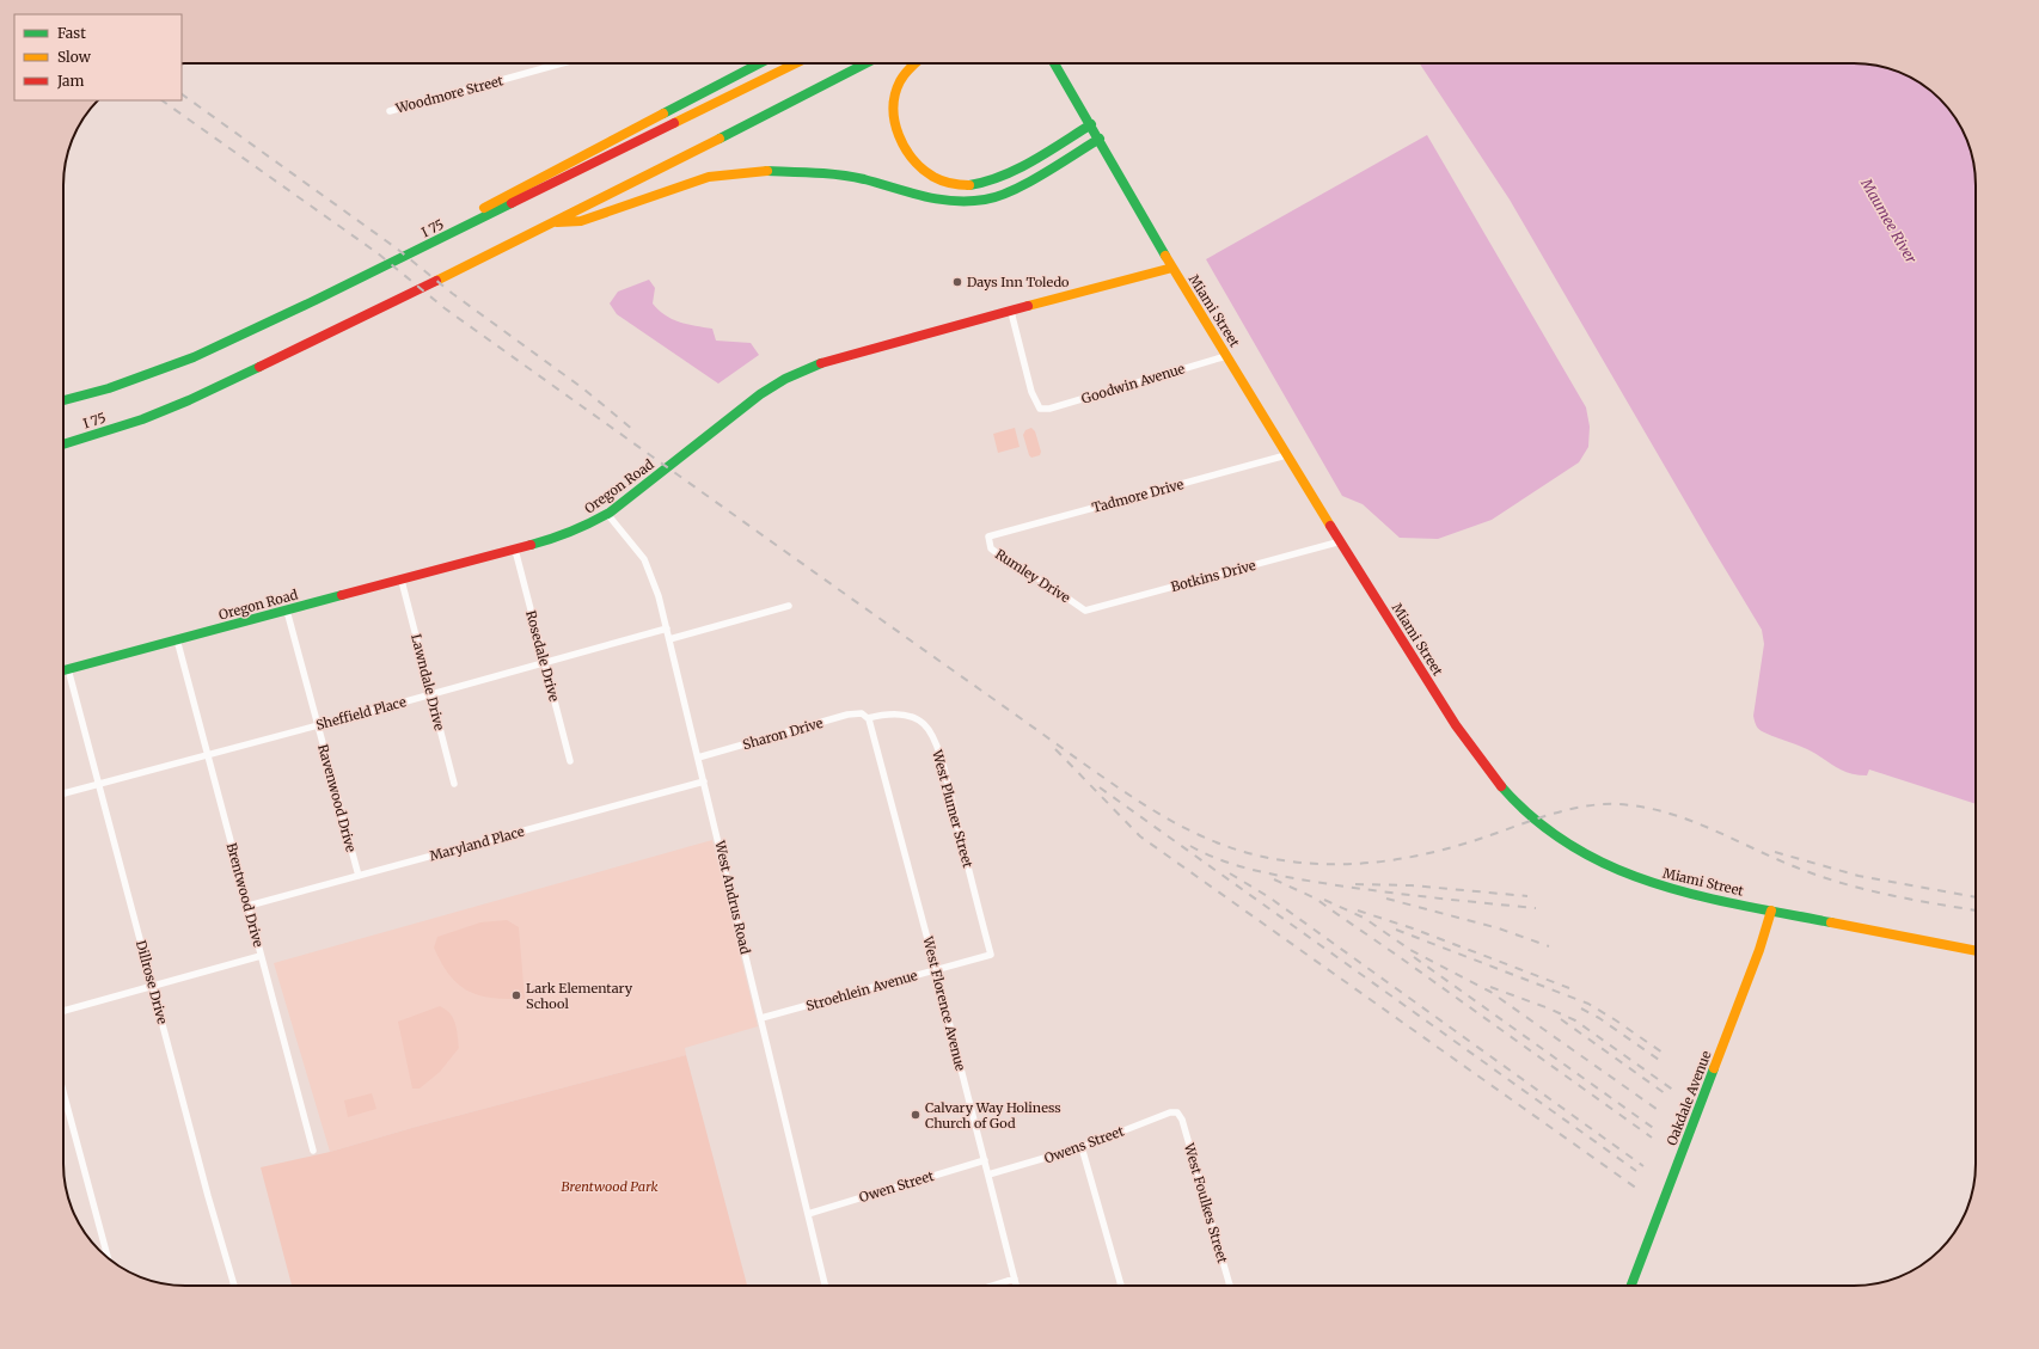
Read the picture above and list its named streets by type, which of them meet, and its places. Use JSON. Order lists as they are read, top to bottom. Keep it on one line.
{"streets":{"main road":["I 75","Miami Street","Oregon Road","Oakdale Avenue"],"street":["Woodmore Street","Goodwin Avenue","Tadmore Drive","Rumley Drive","Botkins Drive","Rosedale Drive","Lawndale Drive","Sheffield Place","Sharon Drive","Ravenwood Drive","West Plumer Street","Maryland Place","Brentwood Drive","West Andrus Road","Dillrose Drive","Stroehlein Avenue","West Florence Avenue","Owens Street","Owen Street","West Foulkes Street"]},"crossings":[["Miami Street","Goodwin Avenue"],["Miami Street","Oregon Road"],["Miami Street","Tadmore Drive"],["Miami Street","Botkins Drive"],["Miami Street","Oakdale Avenue"],["Goodwin Avenue","Oregon Road"],["Oregon Road","Rosedale Drive"],["Oregon Road","Lawndale Drive"],["Oregon Road","Ravenwood Drive"],["Oregon Road","Brentwood Drive"],["Oregon Road","West Andrus Road"],["Oregon Road","Dillrose Drive"],["Tadmore Drive","Rumley Drive"],["Rumley Drive","Botkins Drive"],["Rosedale Drive","Sheffield Place"],["Lawndale Drive","Sheffield Place"],["Sheffield Place","Ravenwood Drive"],["Sheffield Place","Brentwood Drive"],["Sheffield Place","West Andrus Road"],["Sheffield Place","Dillrose Drive"],["Sharon Drive","West Plumer Street"],["Sharon Drive","West Andrus Road"],["Sharon Drive","West Florence Avenue"],["Ravenwood Drive","Maryland Place"],["West Plumer Street","Stroehlein Avenue"],["West Plumer Street","West Florence Avenue"],["Maryland Place","Brentwood Drive"],["Maryland Place","West Andrus Road"],["West Andrus Road","Stroehlein Avenue"],["West Andrus Road","Owen Street"],["Stroehlein Avenue","West Florence Avenue"],["West Florence Avenue","Owens Street"],["West Florence Avenue","Owen Street"],["Owens Street","West Foulkes Street"]],"water":["Maumee River"],"parks":["Brentwood Park"],"places":["Days Inn Toledo","Lark Elementary School","Calvary Way Holiness Church of God"],"legend":["Fast","Slow","Jam"]}
